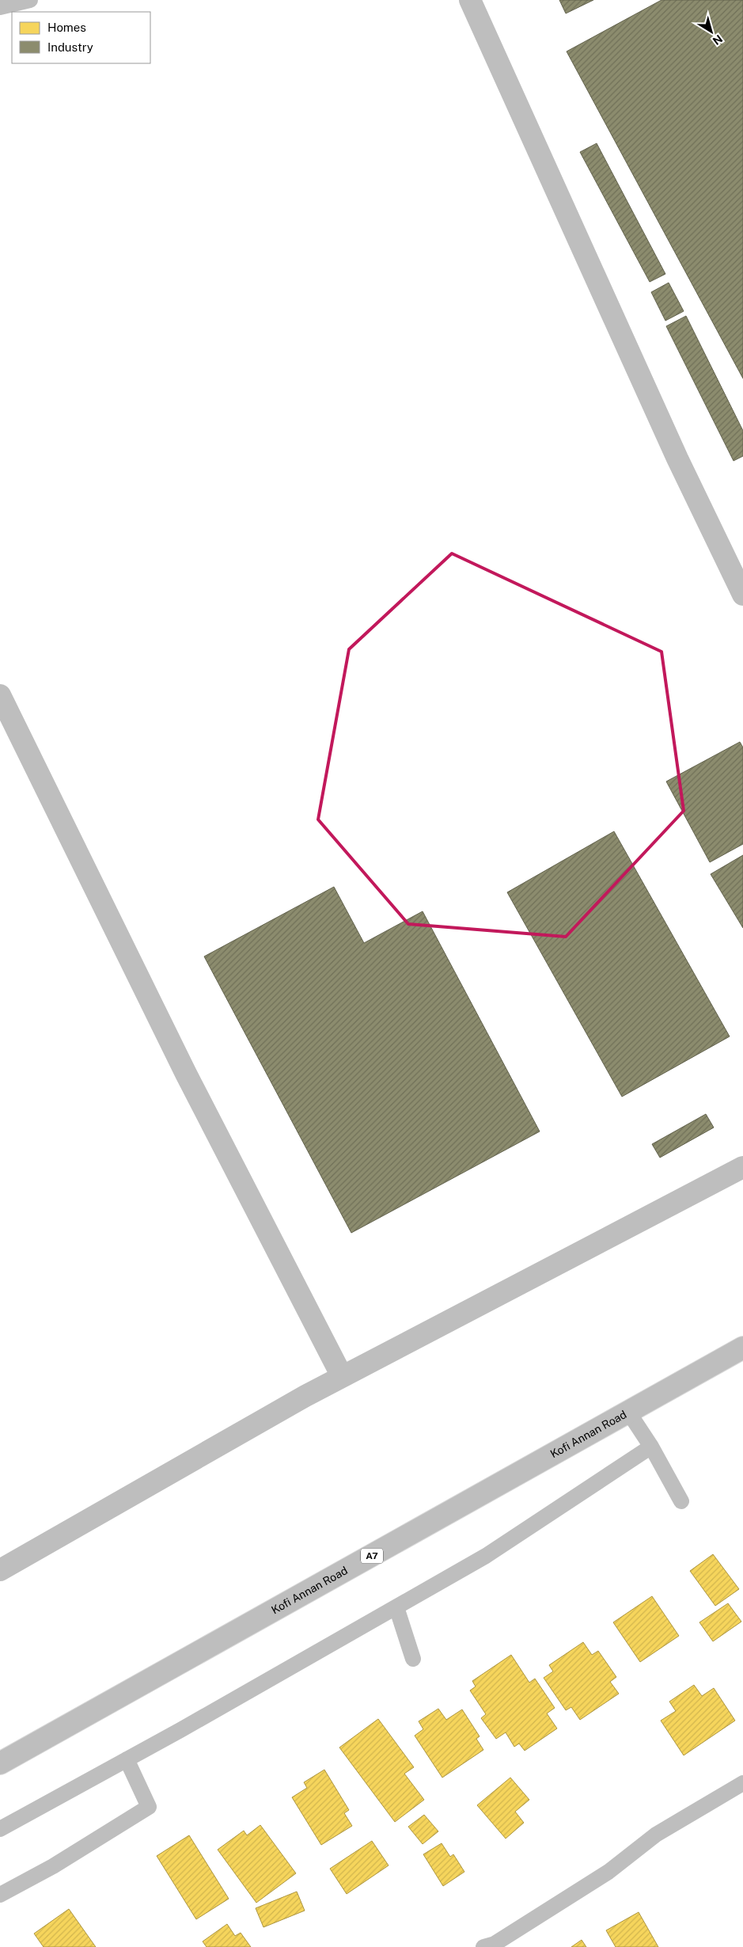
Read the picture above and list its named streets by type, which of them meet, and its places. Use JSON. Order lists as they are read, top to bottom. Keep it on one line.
{"streets":{"street":["Kofi Annan Road","A7"]},"legend":["Homes","Industry"],"north":"bottom right"}
